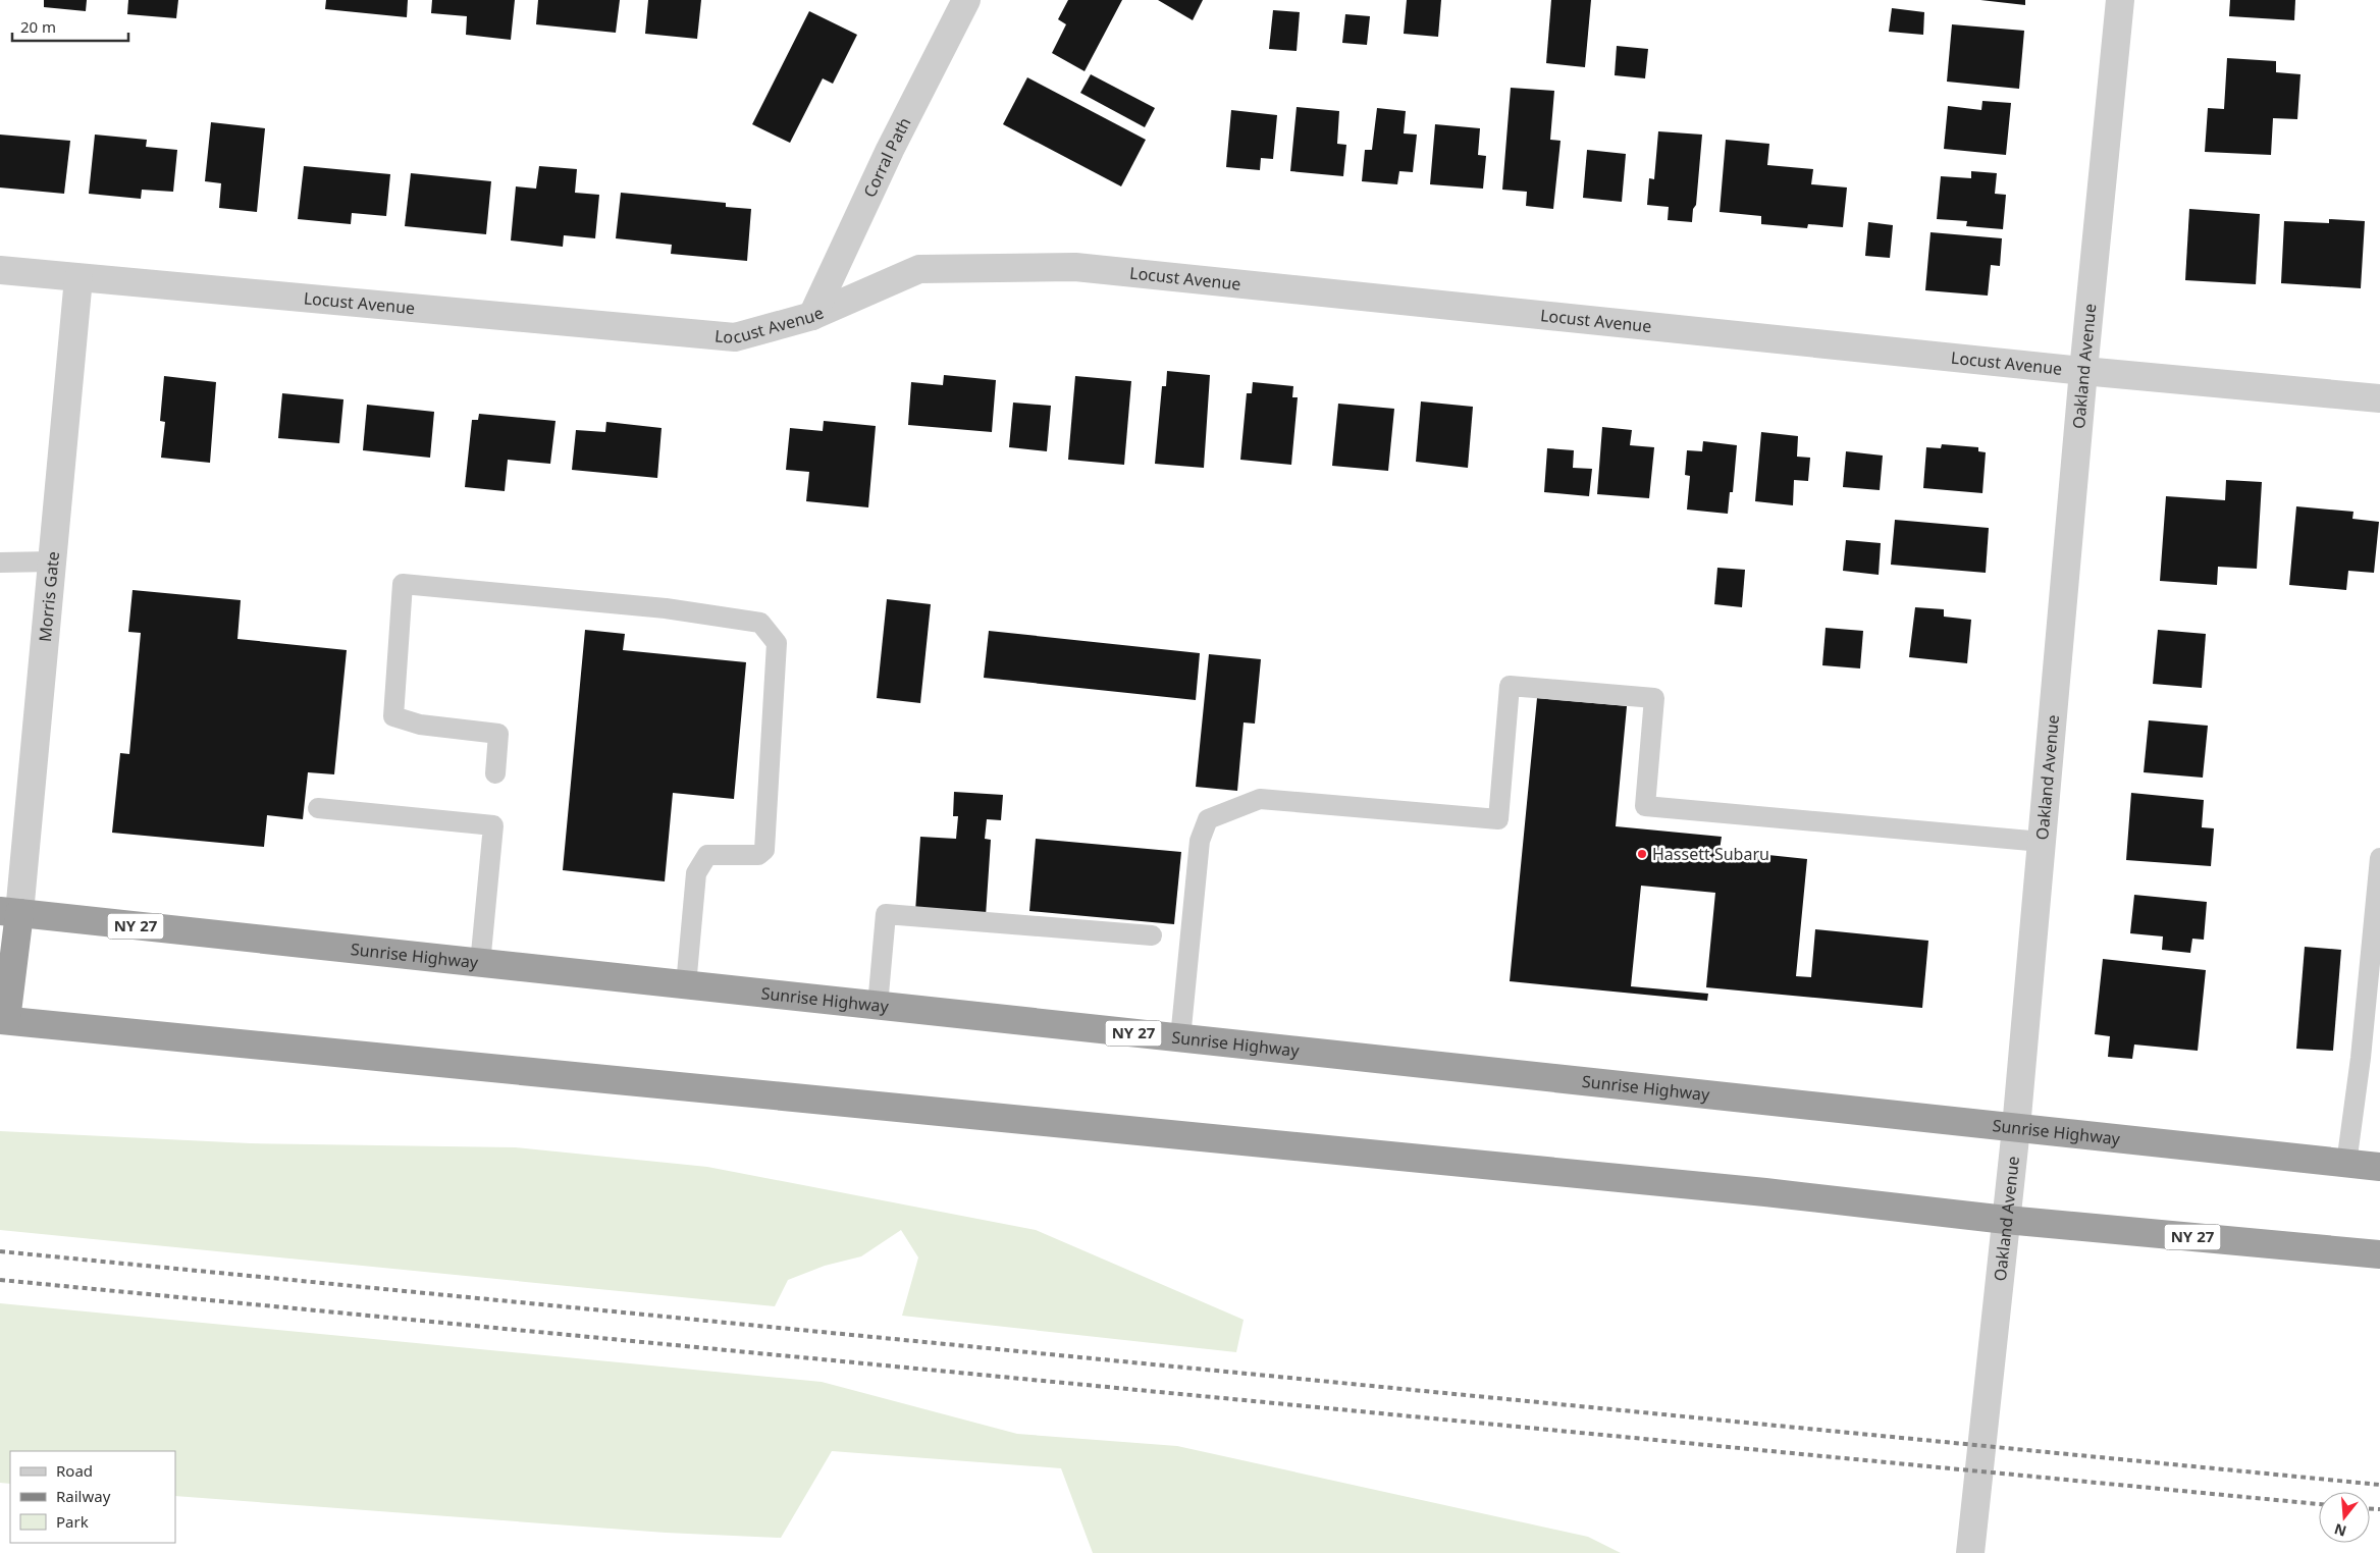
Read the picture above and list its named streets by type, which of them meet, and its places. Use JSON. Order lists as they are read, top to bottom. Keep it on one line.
{"streets":{"highway":["NY 27","Sunrise Highway"],"street":["Corral Path","Locust Avenue","Oakland Avenue","Morris Gate"]},"crossings":[["Corral Path","Locust Avenue"],["Locust Avenue","Oakland Avenue"],["Locust Avenue","Morris Gate"],["Oakland Avenue","NY 27"],["Oakland Avenue","Sunrise Highway"],["Morris Gate","Sunrise Highway"]],"places":["Hassett Subaru"],"legend":["Road","Railway","Park"],"scale_bar":"20 m","north":"bottom"}
